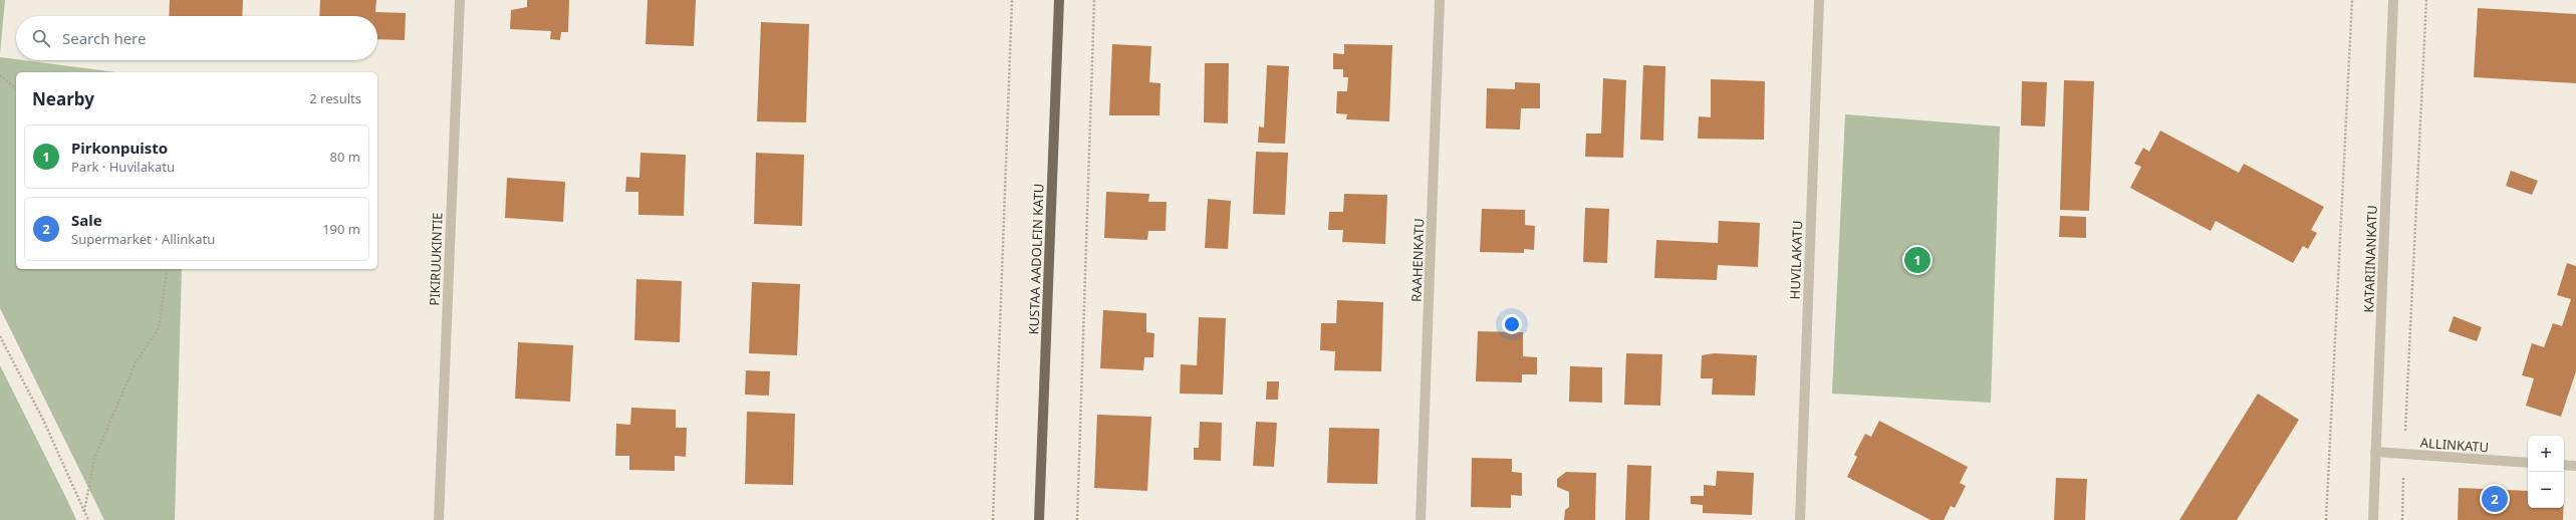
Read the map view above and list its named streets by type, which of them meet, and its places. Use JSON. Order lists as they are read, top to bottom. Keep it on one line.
{"streets":{"main road":["KUSTAA AADOLFIN KATU"],"street":["PIKIRUUKINTIE","KATARIINANKATU","RAAHENKATU","HUVILAKATU","ALLINKATU"]},"crossings":[["KATARIINANKATU","ALLINKATU"]],"page":{"search":"Search here","heading":["Nearby","2 results"],"list":[{"mark":"1","name":"Pirkonpuisto","note":"Park · Huvilakatu","value":"80 m"},{"mark":"2","name":"Sale","note":"Supermarket · Allinkatu","value":"190 m"}],"pins":["1","2"],"map_buttons":["+","−"]}}
